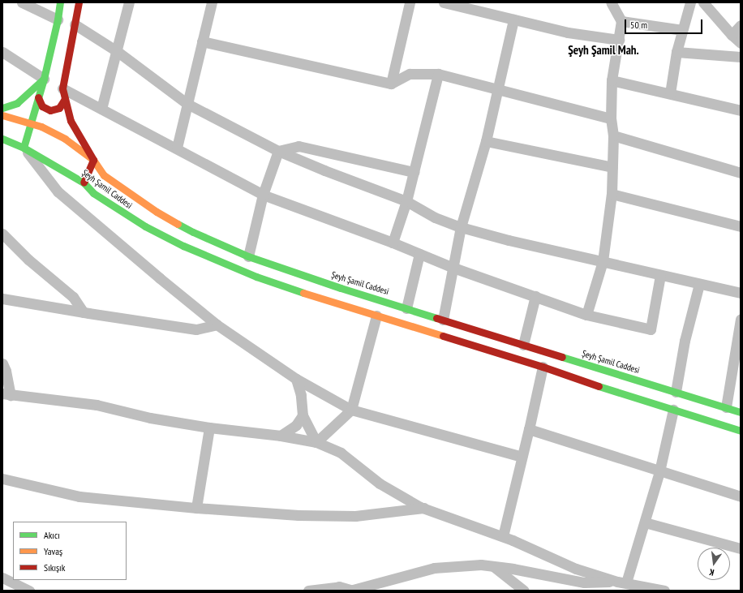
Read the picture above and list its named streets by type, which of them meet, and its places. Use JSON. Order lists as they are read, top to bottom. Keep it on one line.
{"streets":{"main road":["Şeyh Şamil Caddesi"]},"districts":["Şeyh Şamil Mah."],"legend":["Akıcı","Yavaş","Sıkışık"],"scale_bar":"50 m","north":"bottom"}
